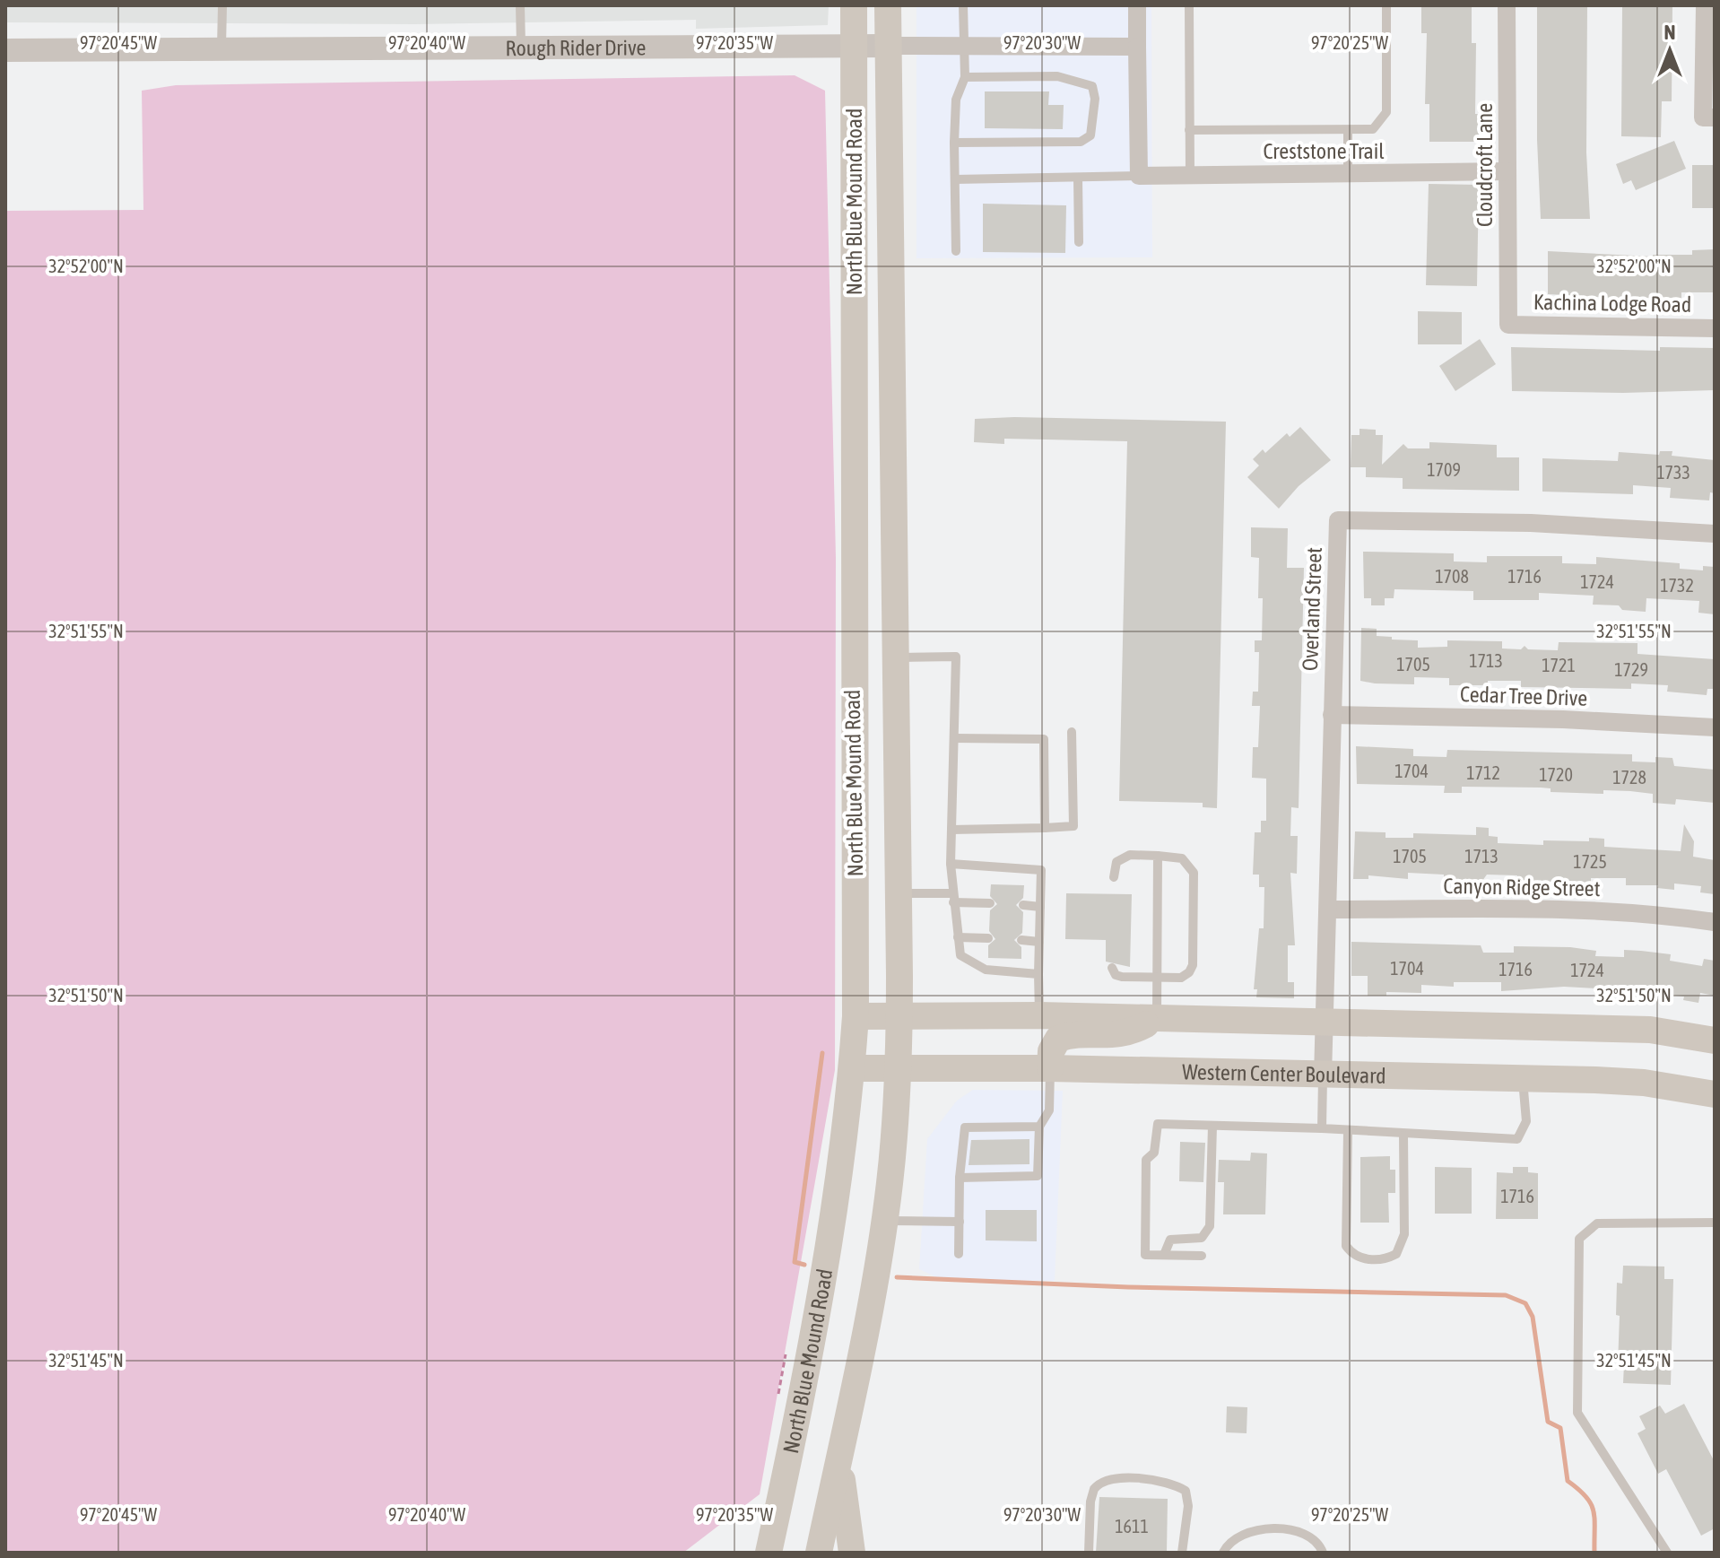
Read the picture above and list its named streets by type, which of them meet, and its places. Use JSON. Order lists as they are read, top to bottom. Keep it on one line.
{"streets":{"main road":["North Blue Mound Road","Western Center Boulevard"],"street":["Rough Rider Drive","Creststone Trail","Cloudcroft Lane","Kachina Lodge Road","Overland Street","Cedar Tree Drive","Canyon Ridge Street"]},"crossings":[["Rough Rider Drive","North Blue Mound Road"],["Creststone Trail","Cloudcroft Lane"],["Cloudcroft Lane","Kachina Lodge Road"],["North Blue Mound Road","Western Center Boulevard"],["Overland Street","Cedar Tree Drive"],["Overland Street","Canyon Ridge Street"],["Overland Street","Western Center Boulevard"]],"house_numbers":["1709","1733","1708","1716","1724","1732","1713","1705","1721","1729","1704","1712","1720","1728","1705","1713","1725","1704","1716","1724","1716","1611"],"north":"top","coordinates":["97°20'45\"W","97°20'40\"W","97°20'35\"W","97°20'30\"W","97°20'25\"W","32°52'00\"N","32°51'55\"N","32°51'50\"N","32°51'45\"N"]}
